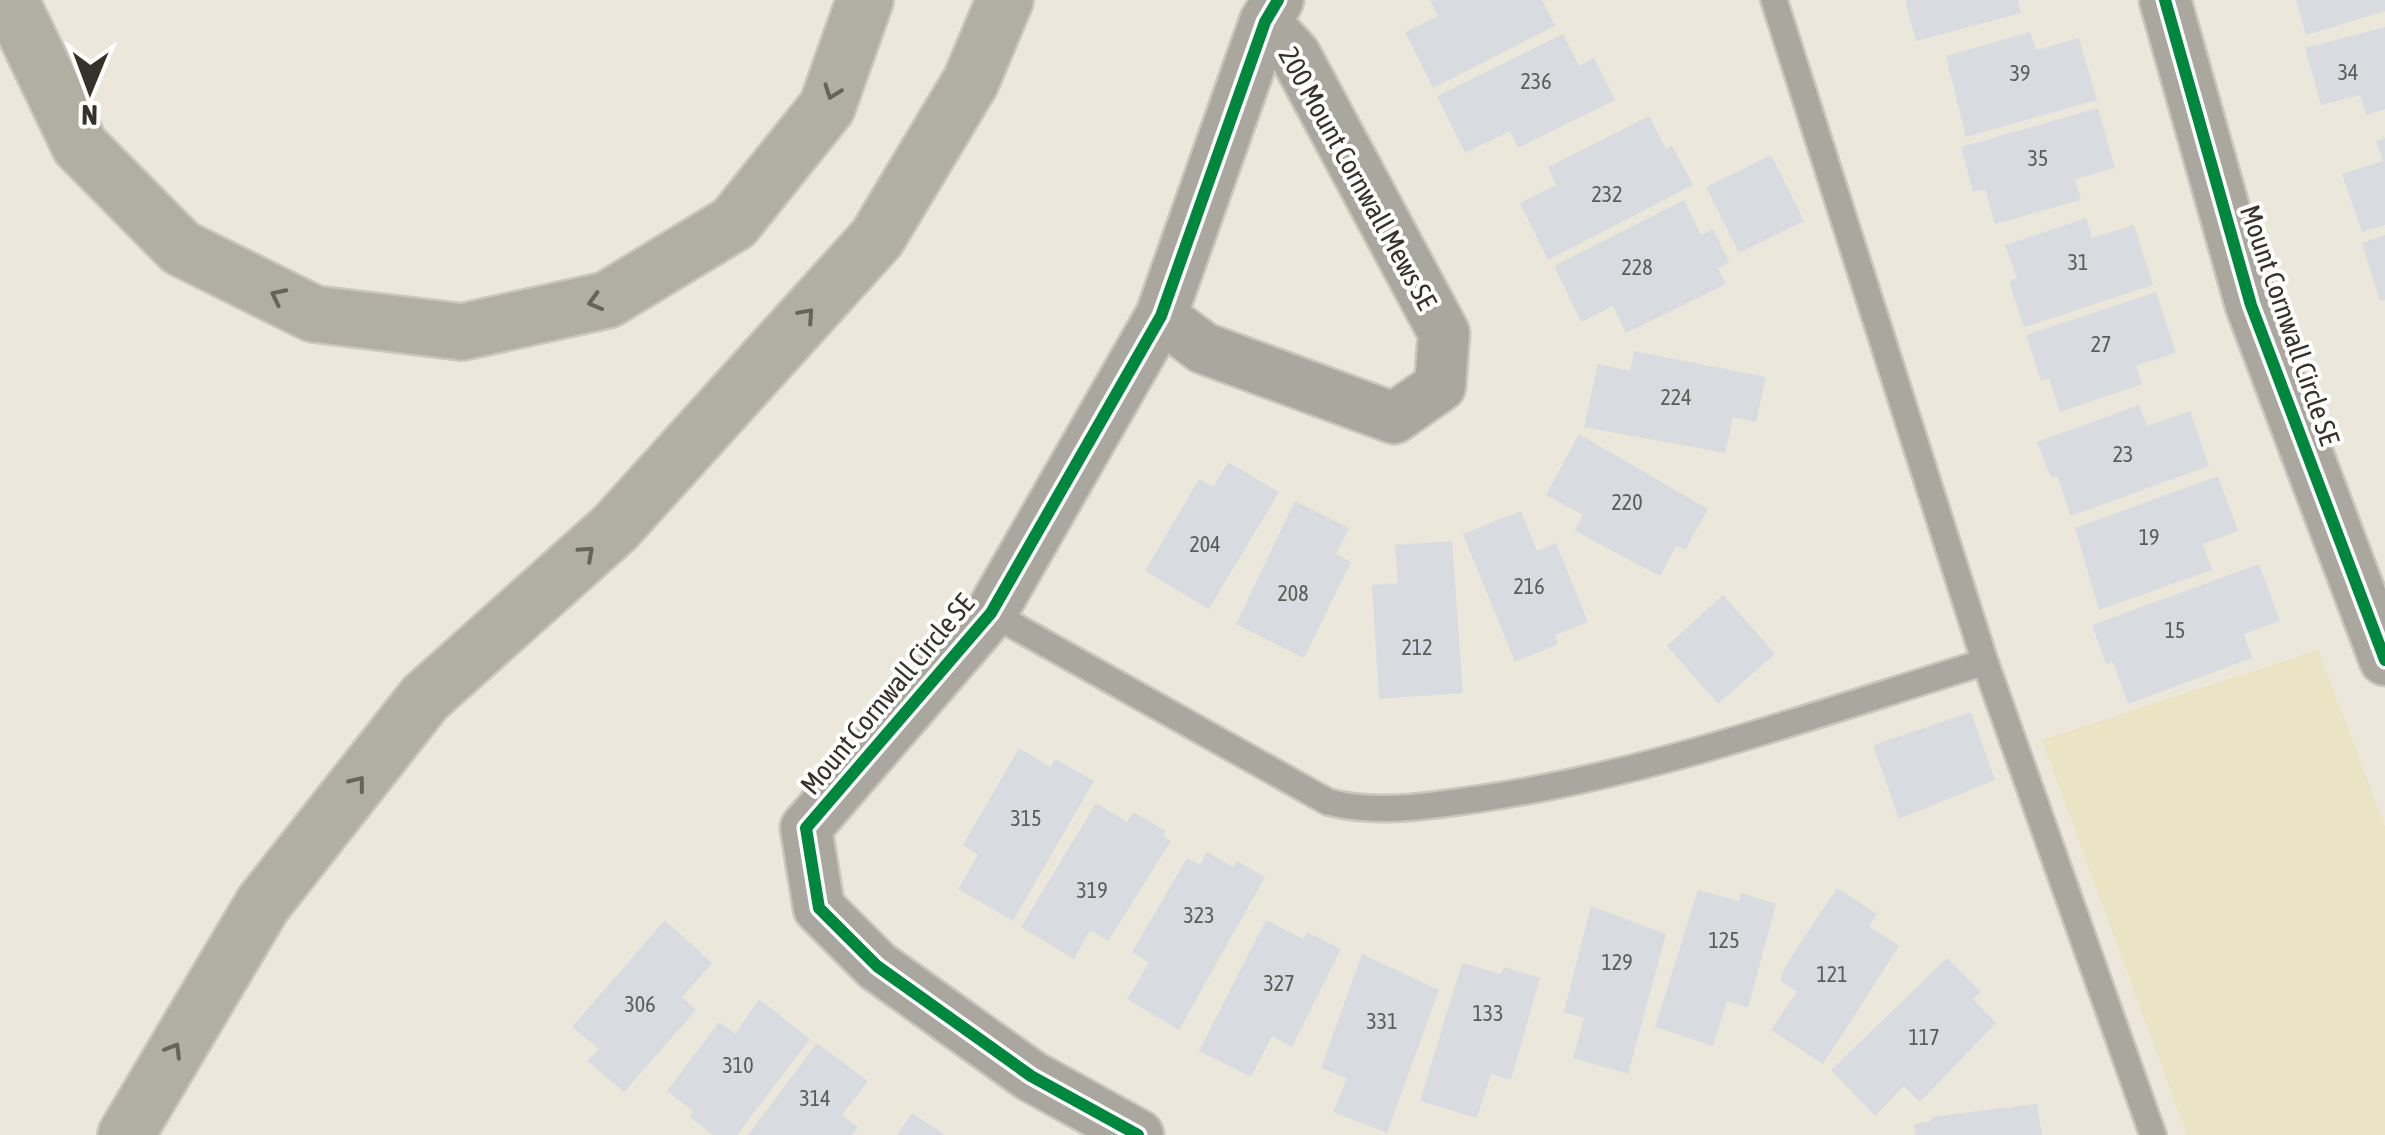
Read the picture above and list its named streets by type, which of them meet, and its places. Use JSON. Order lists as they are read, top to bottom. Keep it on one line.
{"streets":{"street":["200 Mount Cornwall Mews SE","Mount Cornwall Circle SE"]},"crossings":[["200 Mount Cornwall Mews SE","Mount Cornwall Circle SE"]],"house_numbers":["34","39","236","35","232","31","228","27","224","23","220","19","204","216","208","15","212","315","319","323","125","129","121","327","306","133","331","117","310","314"],"north":"bottom"}
